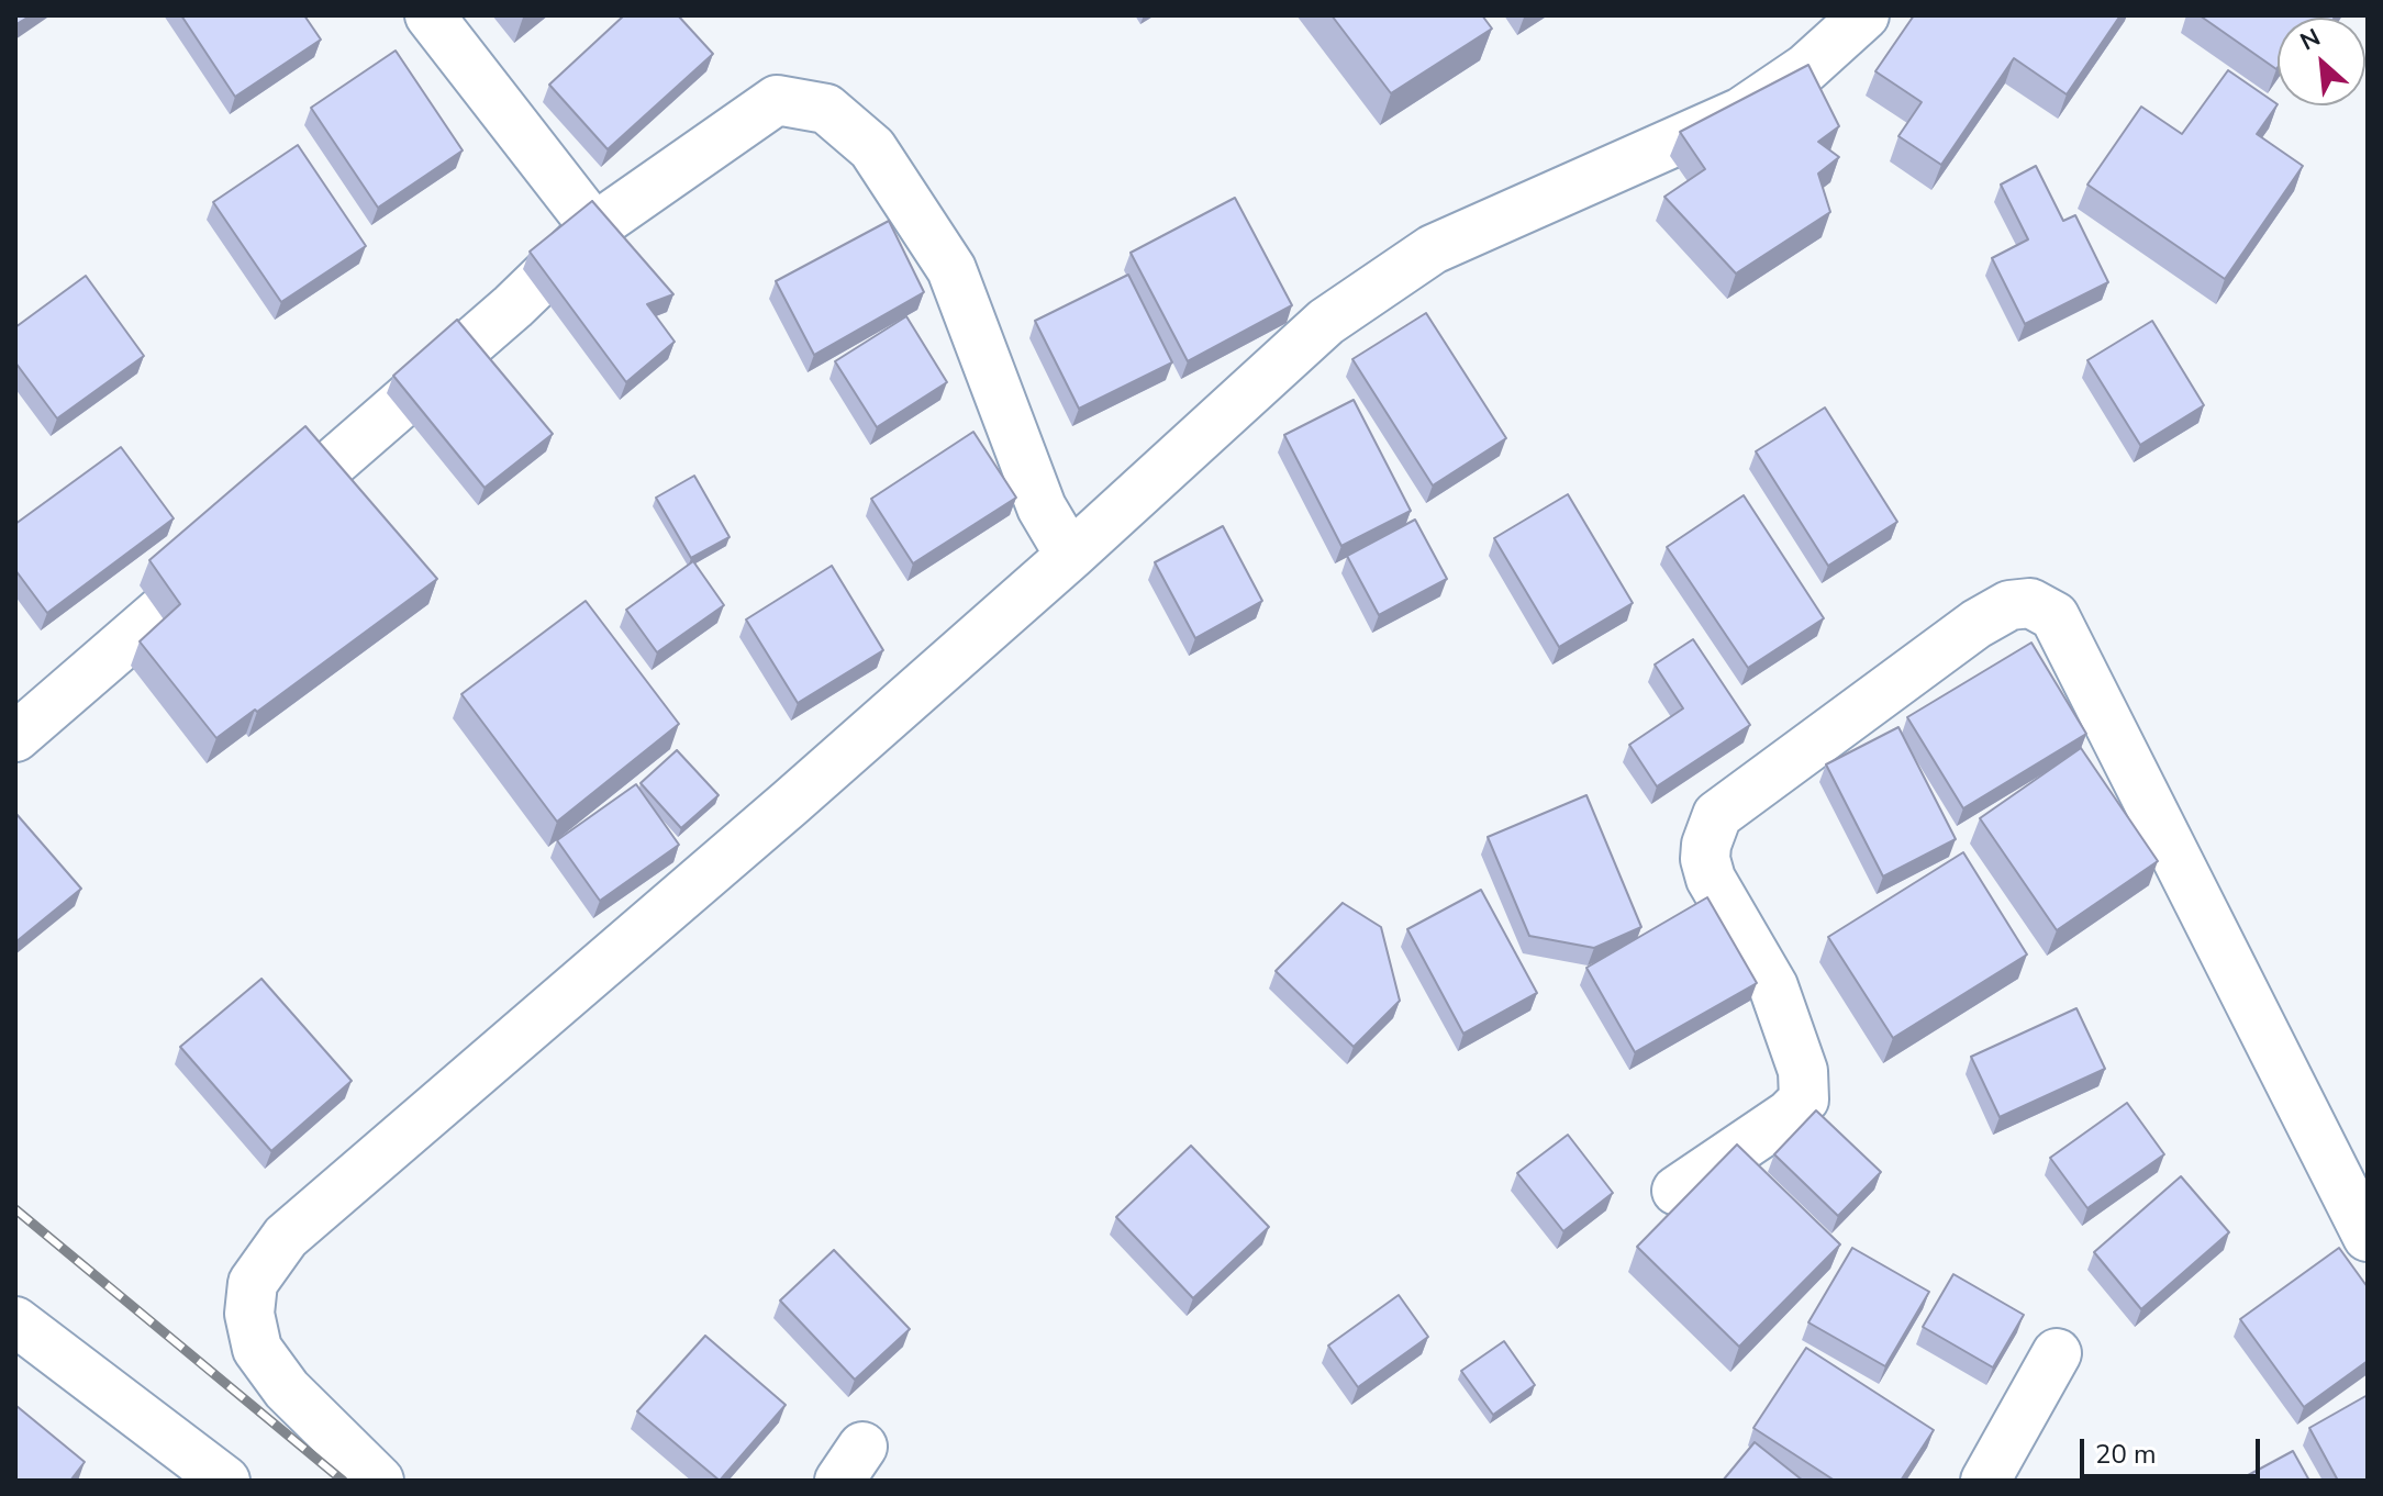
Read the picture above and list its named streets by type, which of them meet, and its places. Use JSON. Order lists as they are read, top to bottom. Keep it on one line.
{"scale_bar":"20 m","north":"top left"}
